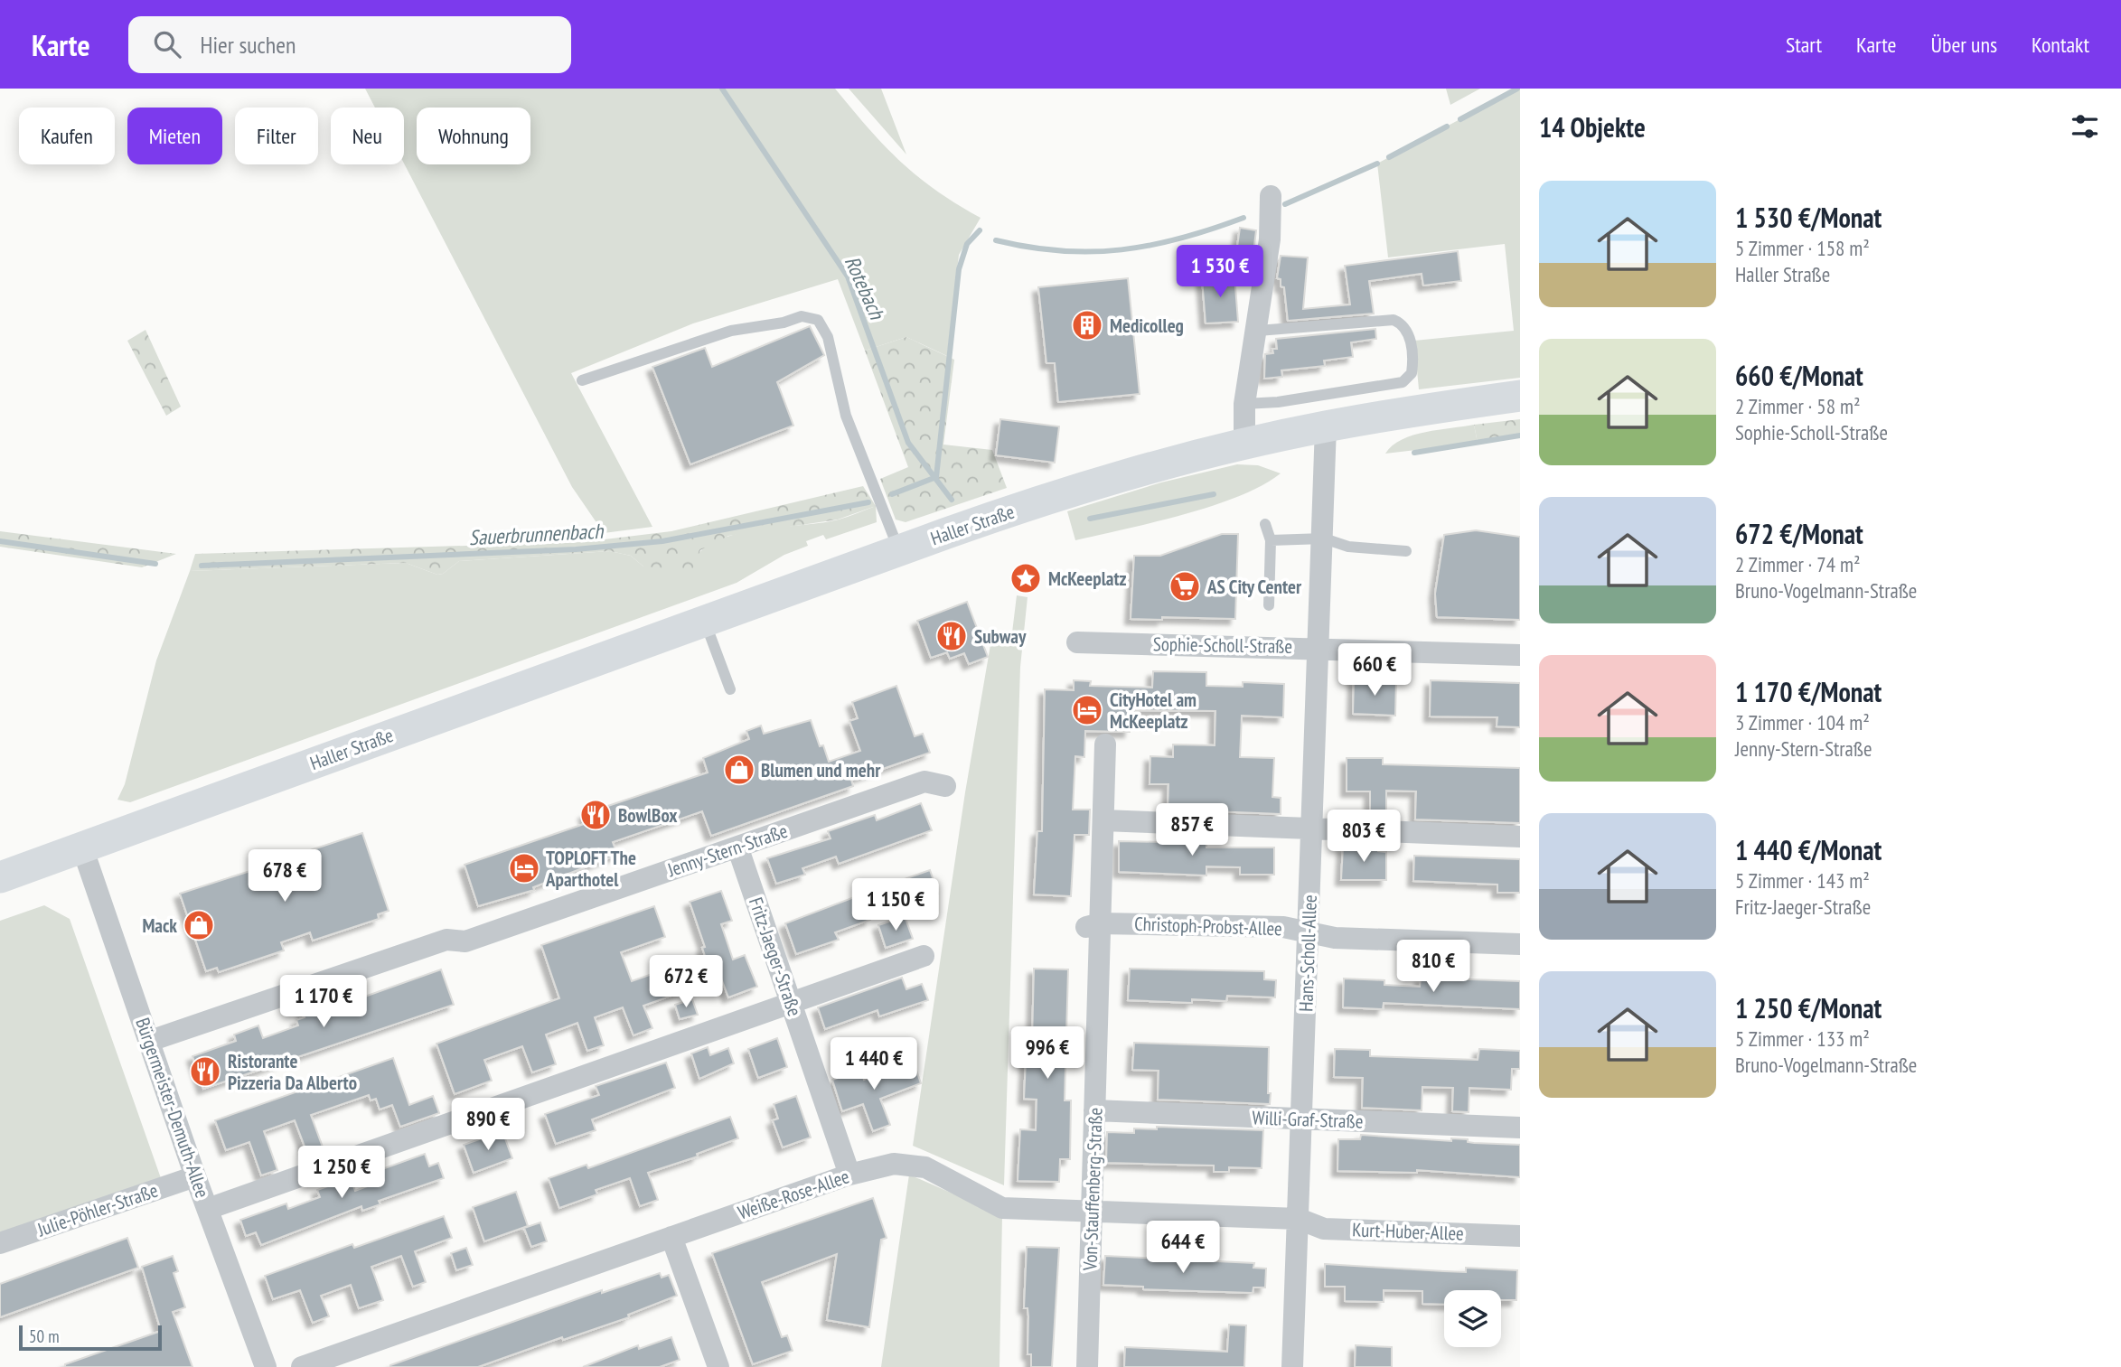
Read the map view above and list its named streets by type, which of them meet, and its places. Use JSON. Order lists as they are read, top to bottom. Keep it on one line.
{"streets":{"main road":["Haller Straße"],"street":["Sophie-Scholl-Straße","Jenny-Stern-Straße","Christoph-Probst-Allee","Hans-Scholl-Allee","Fritz-Jaeger-Straße","Bürgermeister-Demuth-Allee","Willi-Graf-Straße","Von-Stauffenberg-Straße","Weiße-Rose-Allee","Julie-Pöhler-Straße","Kurt-Huber-Allee"]},"crossings":[["Haller Straße","Hans-Scholl-Allee"],["Haller Straße","Bürgermeister-Demuth-Allee"],["Sophie-Scholl-Straße","Hans-Scholl-Allee"],["Jenny-Stern-Straße","Fritz-Jaeger-Straße"],["Jenny-Stern-Straße","Bürgermeister-Demuth-Allee"],["Christoph-Probst-Allee","Hans-Scholl-Allee"],["Christoph-Probst-Allee","Von-Stauffenberg-Straße"],["Hans-Scholl-Allee","Willi-Graf-Straße"],["Hans-Scholl-Allee","Weiße-Rose-Allee"],["Hans-Scholl-Allee","Kurt-Huber-Allee"],["Fritz-Jaeger-Straße","Weiße-Rose-Allee"],["Bürgermeister-Demuth-Allee","Julie-Pöhler-Straße"],["Willi-Graf-Straße","Von-Stauffenberg-Straße"],["Von-Stauffenberg-Straße","Weiße-Rose-Allee"],["Weiße-Rose-Allee","Kurt-Huber-Allee"]],"water":["Rotebach","Sauerbrunnenbach"],"places":{"building":["Medicolleg"],"place":["McKeeplatz"],"supermarket":["AS City Center"],"restaurant":["Subway","BowlBox","Ristorante Pizzeria Da Alberto"],"hotel":["CityHotel am McKeeplatz","TOPLOFT The Aparthotel"],"shop":["Blumen und mehr","Mack"]},"scale_bar":"50 m","page":{"header":"Karte","search":"Hier suchen","nav":["Start","Karte","Über uns","Kontakt"],"heading":"14 Objekte","chip":["Kaufen","Mieten","Filter","Neu","Wohnung"],"list":[{"name":"1 530 €/Monat","note":"5 Zimmer · 158 m² · Haller Straße"},{"name":"660 €/Monat","note":"2 Zimmer · 58 m² · Sophie-Scholl-Straße"},{"name":"672 €/Monat","note":"2 Zimmer · 74 m² · Bruno-Vogelmann-Straße"},{"name":"1 170 €/Monat","note":"3 Zimmer · 104 m² · Jenny-Stern-Straße"},{"name":"1 440 €/Monat","note":"5 Zimmer · 143 m² · Fritz-Jaeger-Straße"},{"name":"1 250 €/Monat","note":"5 Zimmer · 133 m² · Bruno-Vogelmann-Straße"}],"price":["1 530 €","660 €","857 €","803 €","678 €","1 150 €","810 €","672 €","1 170 €","996 €","1 440 €","890 €","1 250 €","644 €"],"scale":"50 m"}}
